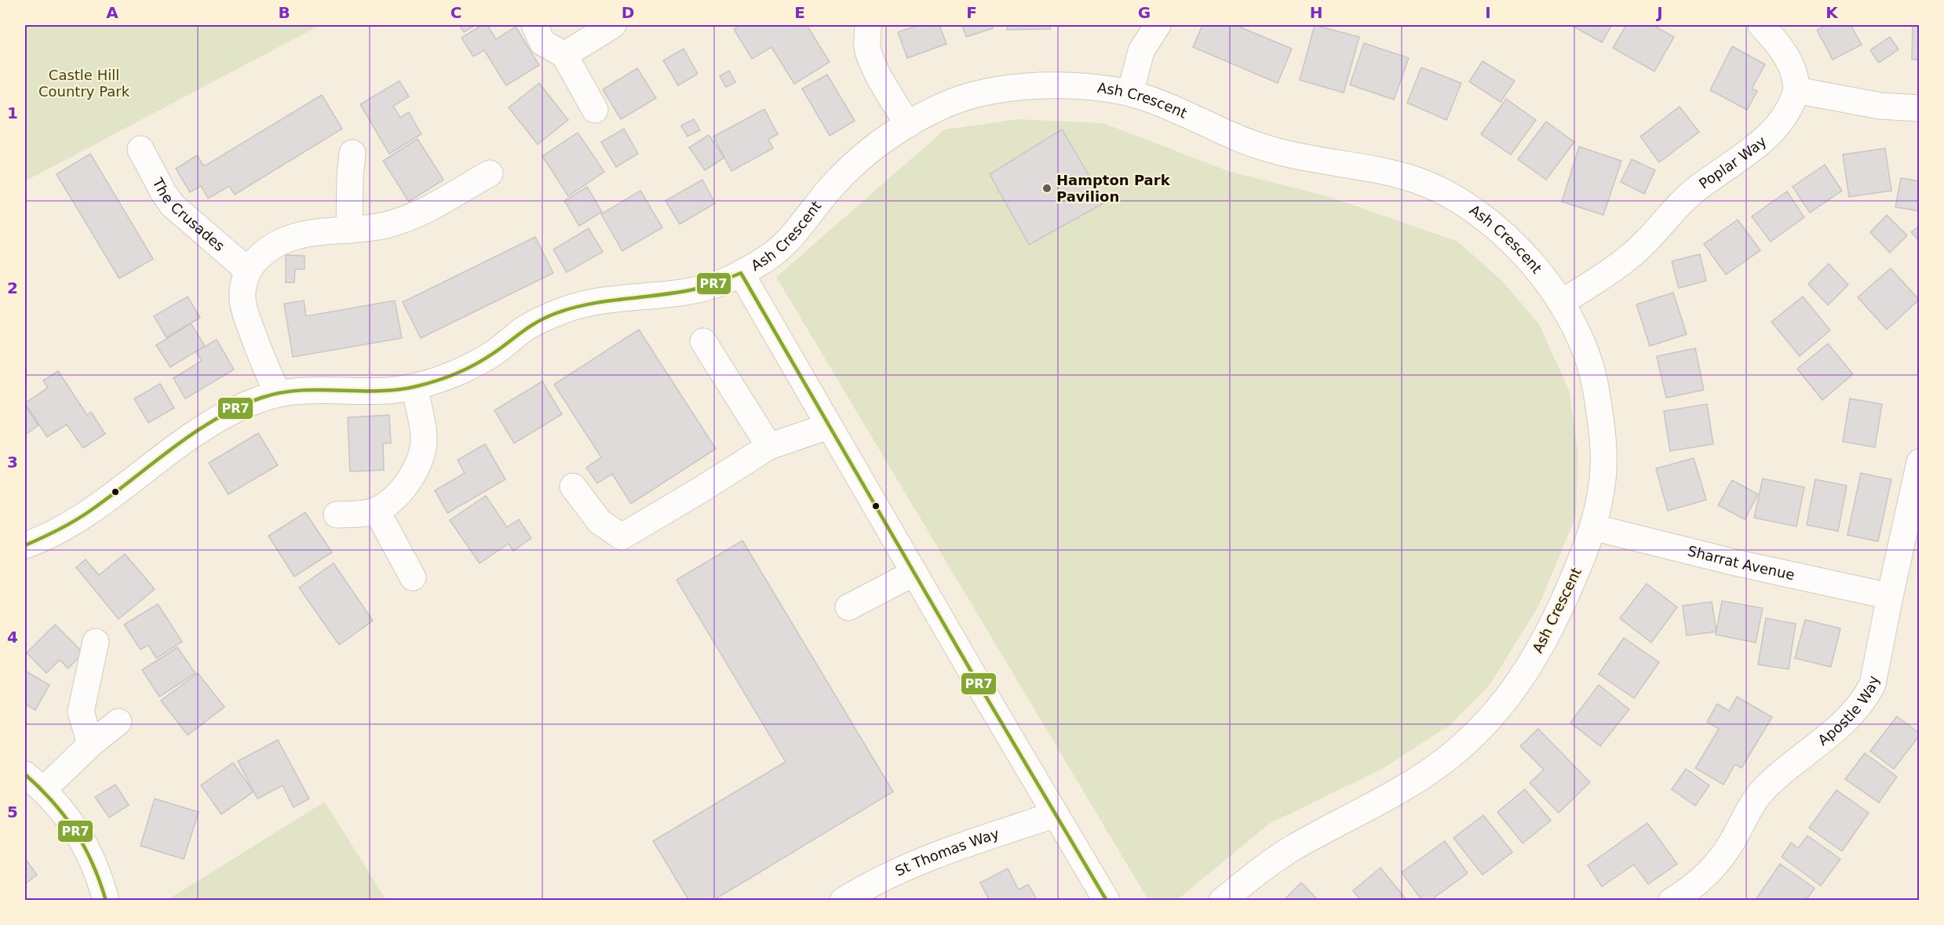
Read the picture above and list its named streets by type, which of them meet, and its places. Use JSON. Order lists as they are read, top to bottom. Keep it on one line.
{"streets":{"street":["Ash Crescent","Poplar Way","The Crusades","Sharrat Avenue","Apostle Way","St Thomas Way"]},"crossings":[["Ash Crescent","Poplar Way"],["Ash Crescent","Sharrat Avenue"],["Sharrat Avenue","Apostle Way"]],"parks":["Castle Hill Country Park"],"places":["Hampton Park Pavilion"],"lines":["transit line PR7"],"grid":{"columns":["A","B","C","D","E","F","G","H","I","J","K"],"rows":["1","2","3","4","5"]}}
